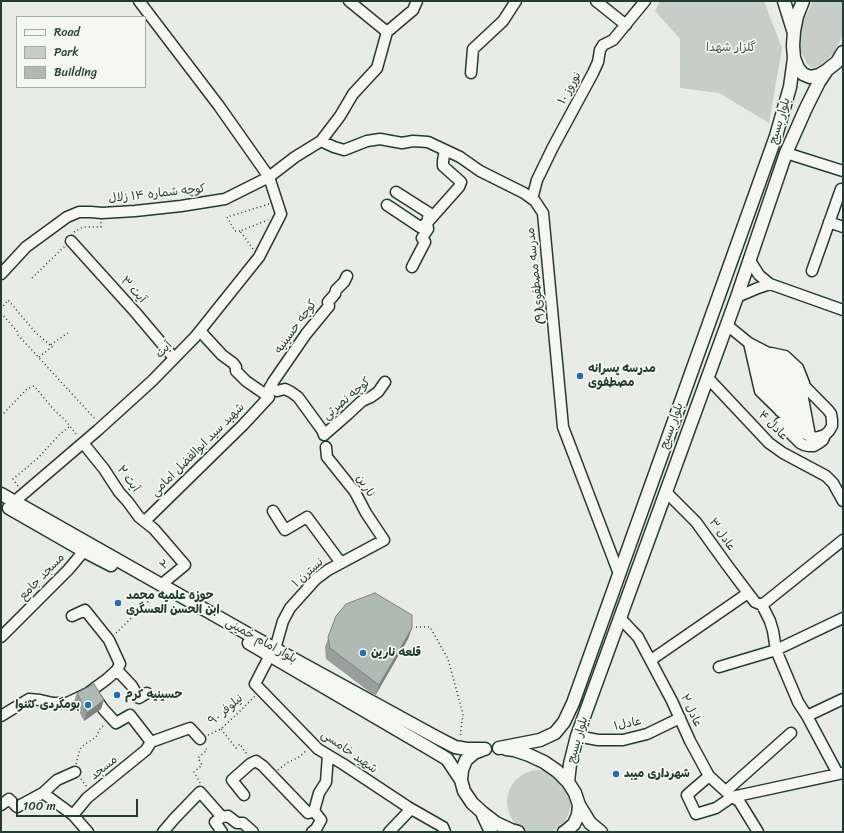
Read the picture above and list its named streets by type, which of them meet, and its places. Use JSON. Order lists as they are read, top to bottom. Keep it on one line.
{"streets":{"main road":["بلوار بسیج","بلوار امام خمینی"],"street":["نوروز ۱۰","کوچه شماره ۱۴ زلال","مدرسه مصطفوی(۹)","آیت ۳","کوچه حسینیه","آیت","کوچه نصرتی","عادل ۴","شهید سید ابوالفضل امامی","آیت ۲","نارین","عادل ۳","۲","نسترن ۱","مسجد جامع","عادل ۲","عادل۱","شهید خامسی","مسجد"],"path":["نیلوفر ۹۰"]},"crossings":[["نوروز ۱۰","مدرسه مصطفوی(۹)"],["بلوار بسیج","مدرسه مصطفوی(۹)"],["بلوار بسیج","عادل ۴"],["بلوار بسیج","عادل ۳"],["بلوار بسیج","بلوار امام خمینی"],["بلوار بسیج","عادل ۲"],["بلوار بسیج","عادل۱"],["کوچه شماره ۱۴ زلال","مدرسه مصطفوی(۹)"],["کوچه شماره ۱۴ زلال","آیت"],["آیت ۳","آیت"],["کوچه حسینیه","کوچه نصرتی"],["کوچه حسینیه","شهید سید ابوالفضل امامی"],["آیت","آیت ۲"],["آیت","بلوار امام خمینی"],["کوچه نصرتی","شهید سید ابوالفضل امامی"],["شهید سید ابوالفضل امامی","آیت ۲"],["آیت ۲","۲"],["نارین","نسترن ۱"],["۲","بلوار امام خمینی"],["نسترن ۱","بلوار امام خمینی"],["مسجد جامع","بلوار امام خمینی"],["نیلوفر ۹۰","شهید خامسی"],["عادل ۲","عادل۱"]],"parks":["گلزار شهدا"],"places":["مدرسه پسرانه مصطفوی","حوزه علمیه محمد ابن الحسن العسگری","قلعه نارین","حسینیه کرم","بومگردی کثنوا","شهرداری میبد"],"legend":["Road","Park","Building"],"scale_bar":"100 m"}
